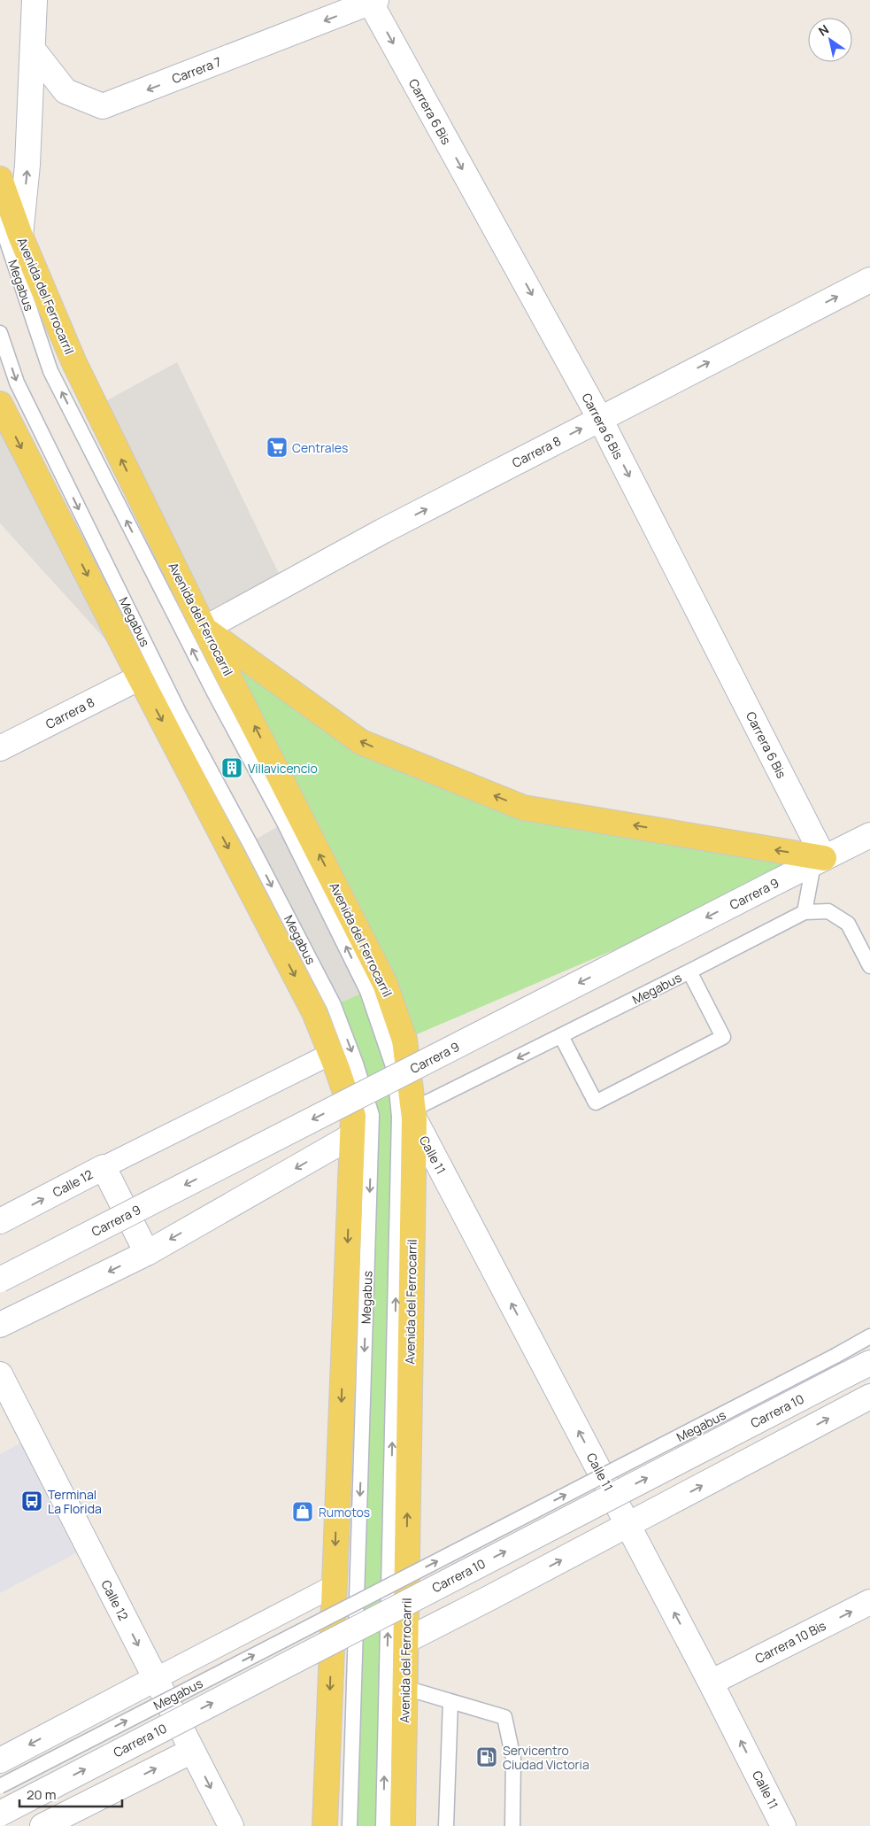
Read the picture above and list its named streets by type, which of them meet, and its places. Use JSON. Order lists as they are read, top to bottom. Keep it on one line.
{"streets":{"main road":["Avenida del Ferrocarril"],"street":["Carrera 7","Carrera 6 Bis","Carrera 8","Carrera 9","Calle 11","Calle 12","Carrera 10","Carrera 10 Bis"],"lane":["Megabus"]},"crossings":[["Carrera 7","Carrera 6 Bis"],["Carrera 6 Bis","Carrera 8"],["Carrera 6 Bis","Carrera 9"],["Megabus","Avenida del Ferrocarril"],["Megabus","Calle 11"],["Megabus","Carrera 10"],["Avenida del Ferrocarril","Carrera 8"],["Avenida del Ferrocarril","Calle 11"],["Calle 11","Carrera 10 Bis"]],"one_way":["Carrera 7","Carrera 6 Bis","Carrera 8","Calle 11","Calle 12"],"places":{"supermarket":["Centrales"],"building":["Villavicencio"],"bus stop":["Terminal La Florida"],"shop":["Rumotos"],"fuel station":["Servicentro Ciudad Victoria"]},"scale_bar":"20 m","north":"top left"}
